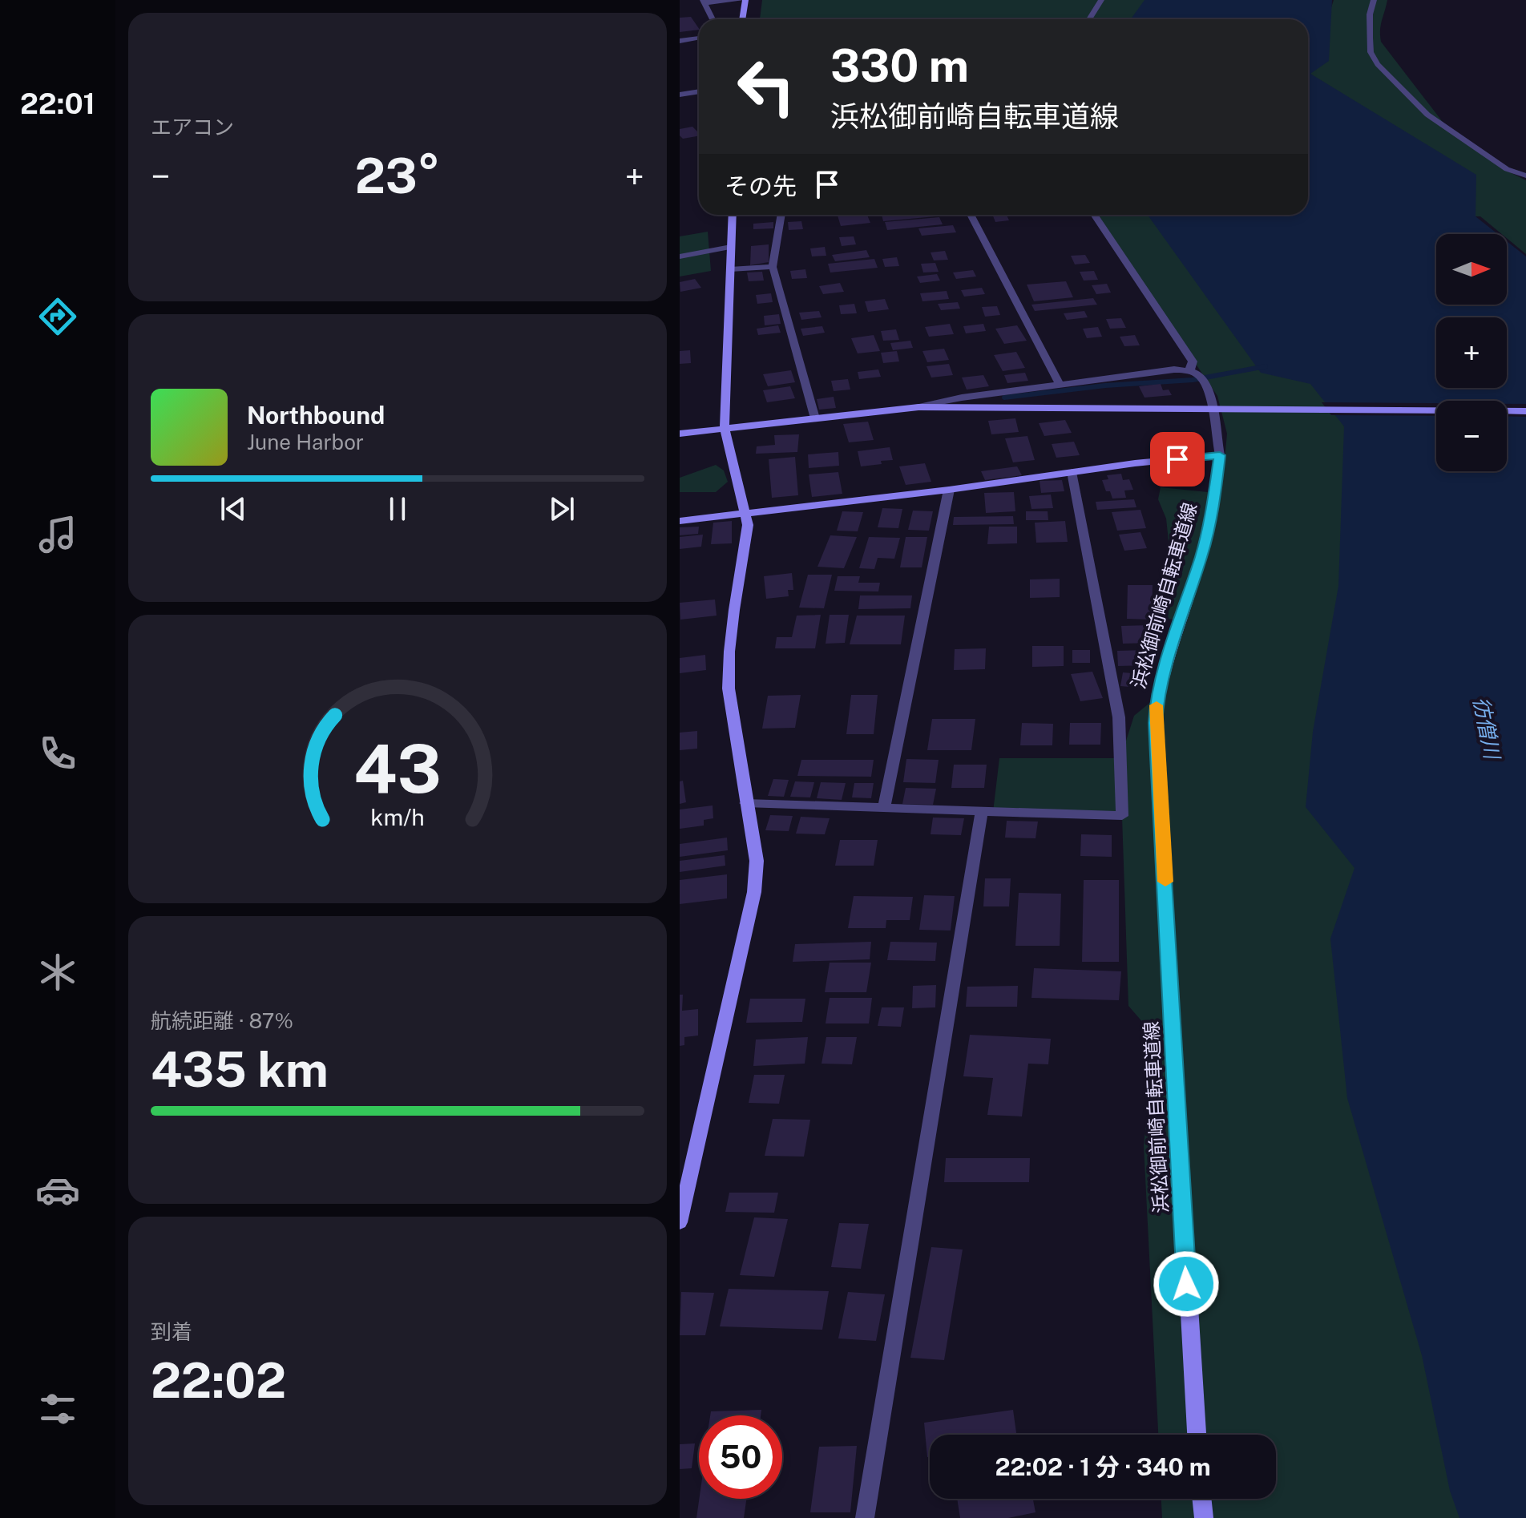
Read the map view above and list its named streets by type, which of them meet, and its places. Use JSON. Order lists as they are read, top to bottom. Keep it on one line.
{"streets":{"street":["浜松御前崎自転車道線"]},"water":["彷僧川"],"north":"right","page":{"tabs":"22:01","tile":["エアコン",["航続距離 · 87%","435 km"],["到着","22:02"]],"turn":["330 m","浜松御前崎自転車道線"],"heat":["−","23°","+"],"then":"その先","map_buttons":["+","−"],"song":["Northbound","June Harbor"],"limit":"50","trip":"22:02 · 1 分 · 340 m","gauge":["43","km/h"]}}
